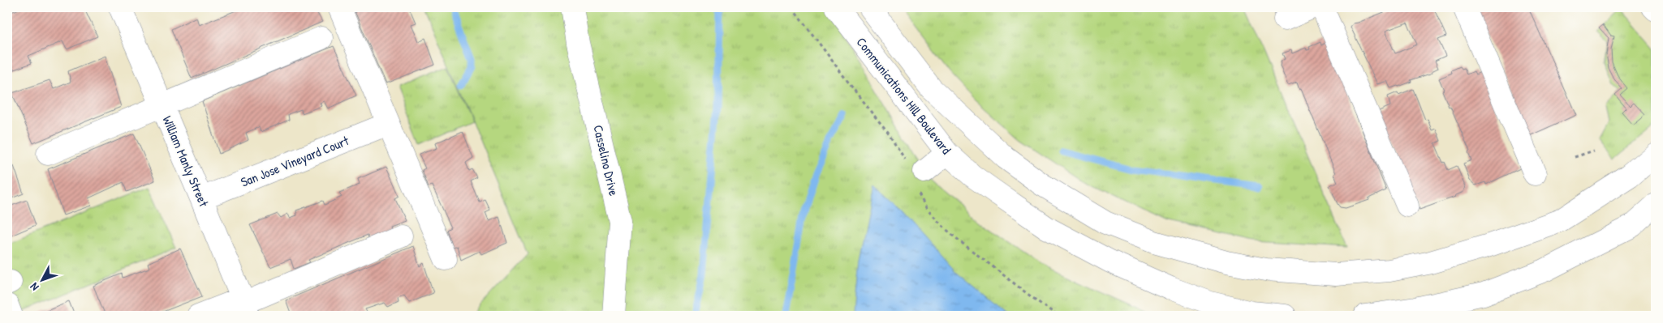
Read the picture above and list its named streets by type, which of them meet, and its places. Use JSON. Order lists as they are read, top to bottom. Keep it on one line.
{"streets":{"street":["Communications Hill Boulevard","Casselino Drive","William Manly Street","San Jose Vineyard Court"]},"crossings":[["William Manly Street","San Jose Vineyard Court"]],"north":"bottom left"}
